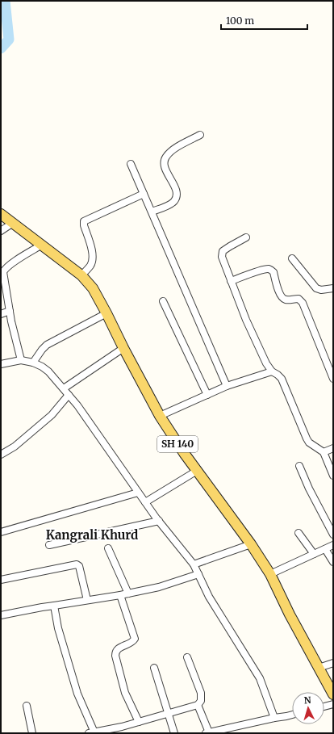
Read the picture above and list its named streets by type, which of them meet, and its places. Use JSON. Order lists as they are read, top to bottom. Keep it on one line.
{"streets":{"main road":["SH 140"]},"districts":["Kangrali Khurd"],"scale_bar":"100 m","north":"top"}
